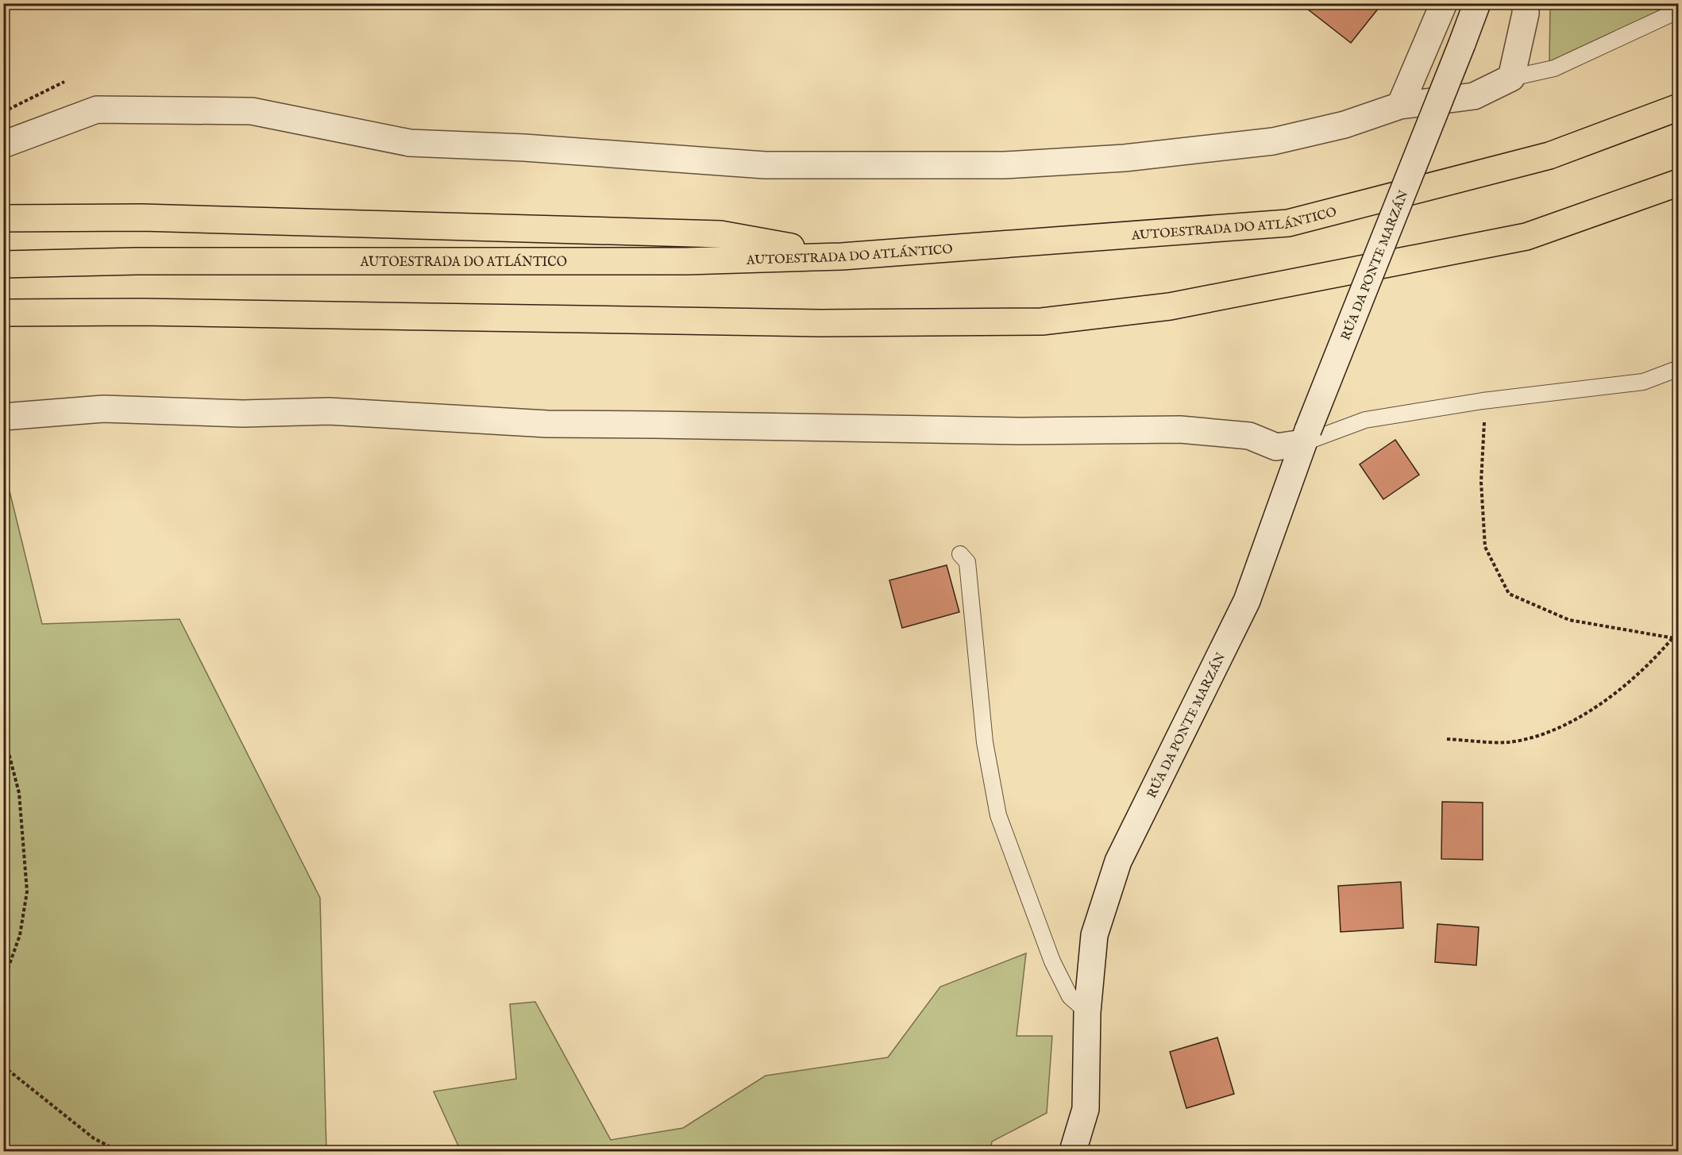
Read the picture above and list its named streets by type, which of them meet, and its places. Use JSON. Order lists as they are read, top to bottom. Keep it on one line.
{"streets":{"highway":["AUTOESTRADA DO ATLÁNTICO"],"street":["RÚA DA PONTE MARZÁN"]}}
